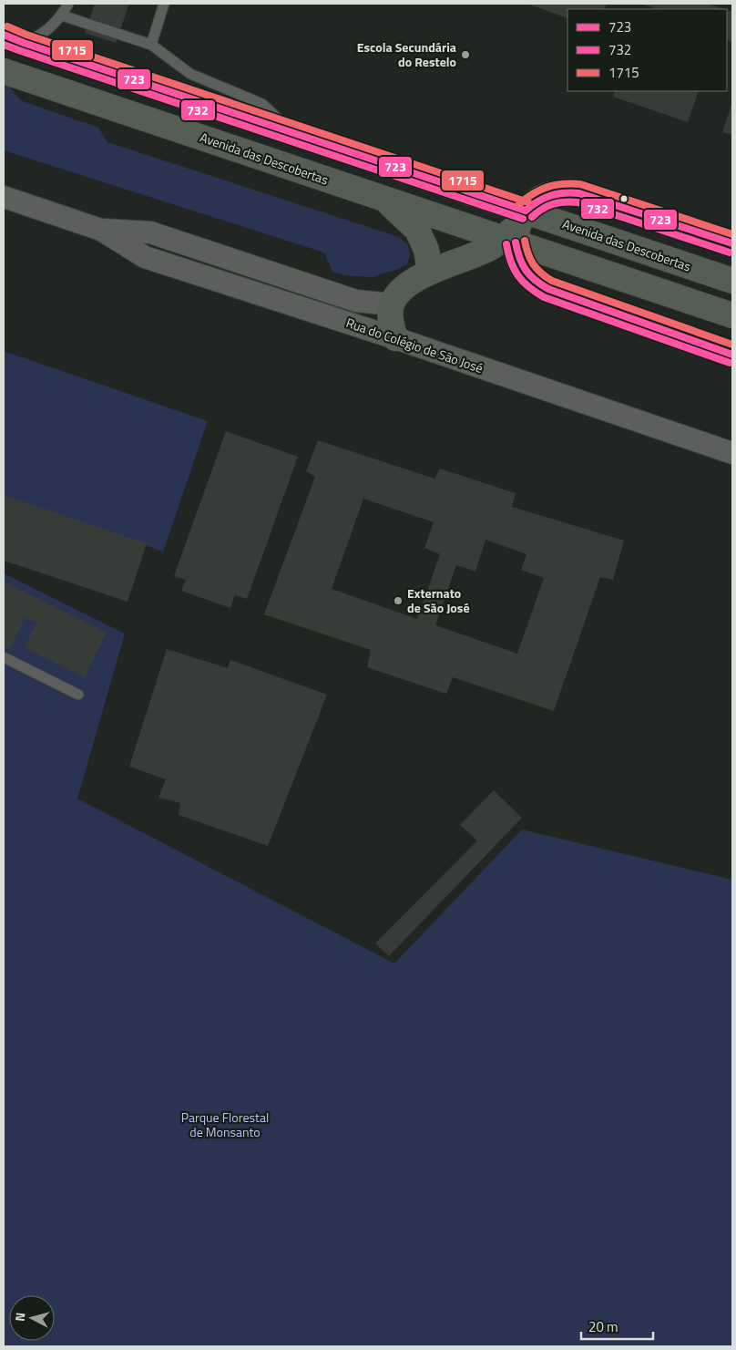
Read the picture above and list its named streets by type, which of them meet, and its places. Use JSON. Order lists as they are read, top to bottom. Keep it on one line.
{"streets":{"main road":["Avenida das Descobertas"],"street":["Rua do Colégio de São José"]},"parks":["Parque Florestal de Monsanto"],"places":["Escola Secundária do Restelo","Externato de São José"],"lines":["transit line 1715","transit line 723","transit line 732"],"legend":["723","732","1715"],"scale_bar":"20 m","north":"left"}
